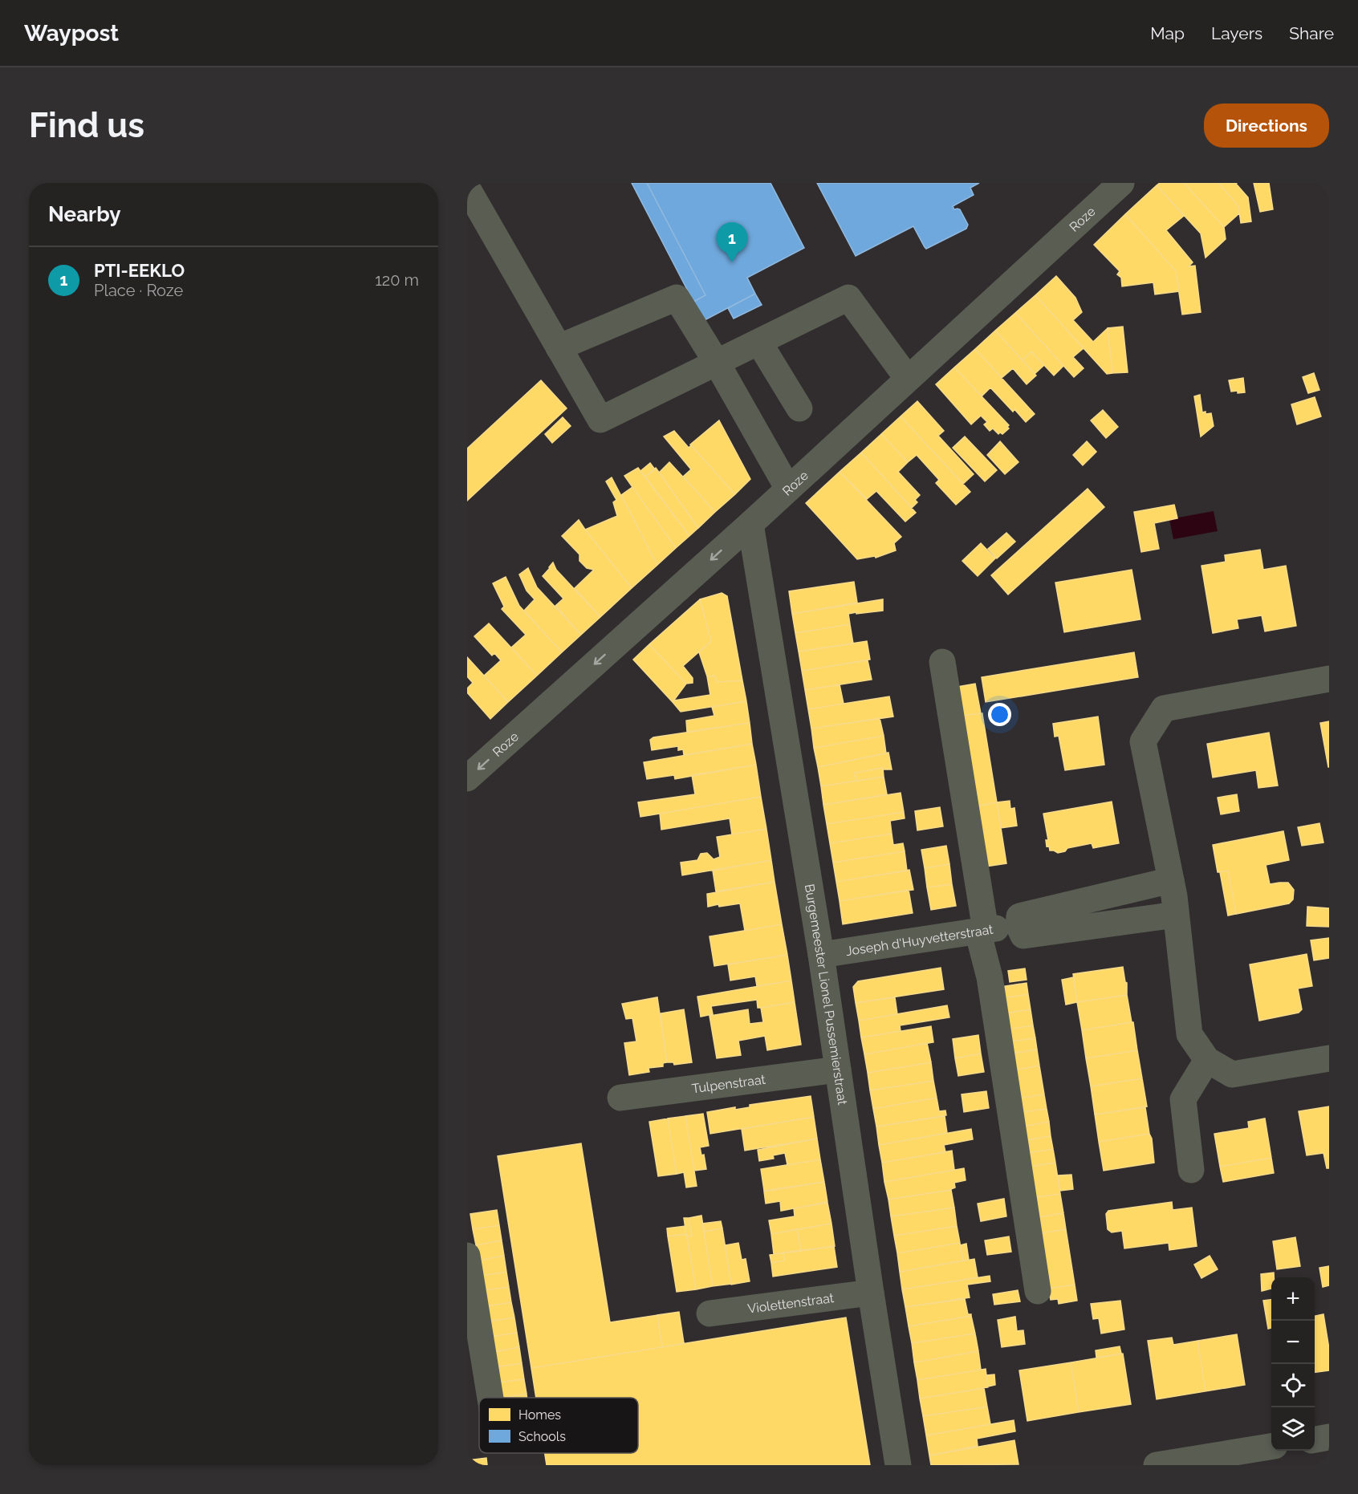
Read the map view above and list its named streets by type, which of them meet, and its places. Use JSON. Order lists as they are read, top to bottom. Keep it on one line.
{"streets":{"street":["Roze","Joseph d'Huyvetterstraat","Burgemeester Lionel Pussemierstraat","Tulpenstraat","Violettenstraat"]},"crossings":[["Roze","Burgemeester Lionel Pussemierstraat"],["Joseph d'Huyvetterstraat","Burgemeester Lionel Pussemierstraat"],["Burgemeester Lionel Pussemierstraat","Tulpenstraat"],["Burgemeester Lionel Pussemierstraat","Violettenstraat"]],"one_way":["Roze"],"legend":["Homes","Schools"],"page":{"header":"Waypost","nav":["Map","Layers","Share"],"buttons":"Directions","title":"Find us","heading":"Nearby","pins":"1","list":[{"mark":"1","name":"PTI-EEKLO","note":"Place · Roze","value":"120 m"}],"map_buttons":["+","−"]}}
